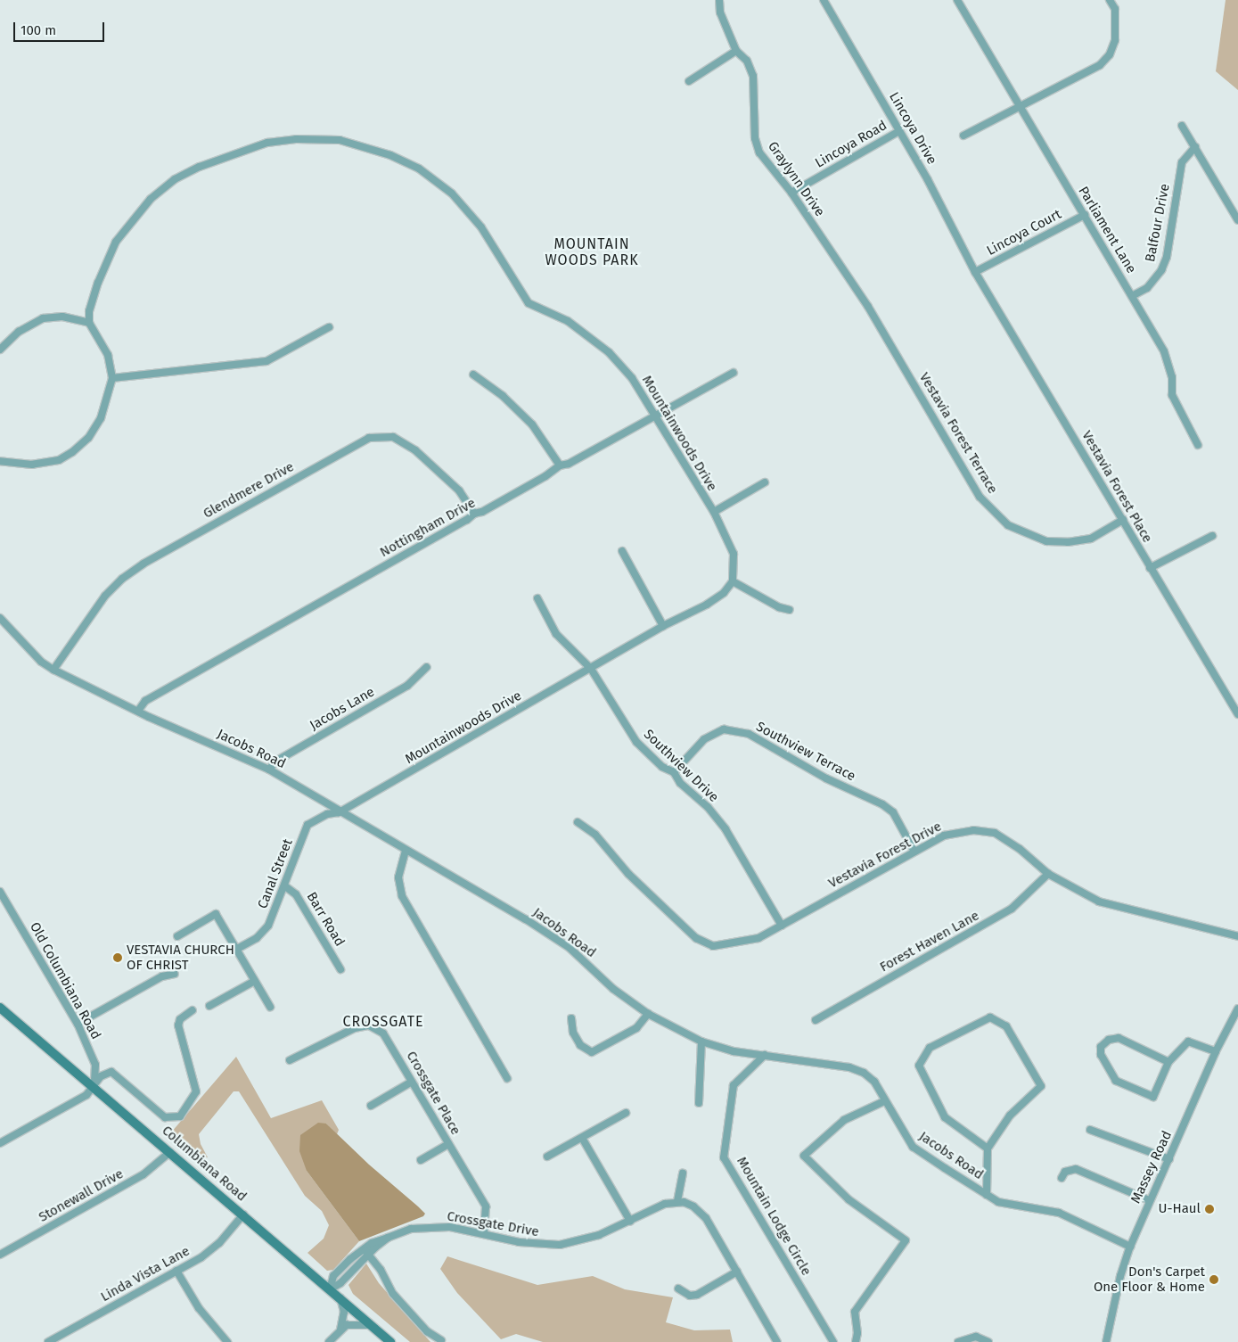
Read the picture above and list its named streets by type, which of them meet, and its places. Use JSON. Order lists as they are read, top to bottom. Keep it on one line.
{"streets":{"main road":["Columbiana Road"],"street":["Lincoya Drive","Lincoya Road","Graylynn Drive","Balfour Drive","Parliament Lane","Lincoya Court","Mountainwoods Drive","Vestavia Forest Terrace","Vestavia Forest Place","Glendmere Drive","Nottingham Drive","Jacobs Lane","Jacobs Road","Southview Terrace","Southview Drive","Vestavia Forest Drive","Canal Street","Barr Road","Forest Haven Lane","Old Columbiana Road","Crossgate Place","Massey Road","Stonewall Drive","Mountain Lodge Circle","Crossgate Drive","Linda Vista Lane"]},"crossings":[["Lincoya Drive","Lincoya Road"],["Lincoya Drive","Lincoya Court"],["Lincoya Drive","Vestavia Forest Place"],["Lincoya Road","Graylynn Drive"],["Graylynn Drive","Vestavia Forest Terrace"],["Balfour Drive","Parliament Lane"],["Parliament Lane","Lincoya Court"],["Lincoya Court","Vestavia Forest Place"],["Mountainwoods Drive","Nottingham Drive"],["Mountainwoods Drive","Jacobs Road"],["Mountainwoods Drive","Southview Drive"],["Mountainwoods Drive","Canal Street"],["Vestavia Forest Terrace","Vestavia Forest Place"],["Glendmere Drive","Nottingham Drive"],["Glendmere Drive","Jacobs Road"],["Nottingham Drive","Jacobs Road"],["Jacobs Lane","Jacobs Road"],["Jacobs Road","Canal Street"],["Jacobs Road","Massey Road"],["Jacobs Road","Mountain Lodge Circle"],["Southview Terrace","Southview Drive"],["Southview Terrace","Vestavia Forest Drive"],["Southview Drive","Vestavia Forest Drive"],["Vestavia Forest Drive","Forest Haven Lane"],["Canal Street","Barr Road"],["Old Columbiana Road","Columbiana Road"],["Crossgate Place","Crossgate Drive"],["Columbiana Road","Stonewall Drive"],["Columbiana Road","Crossgate Drive"],["Columbiana Road","Linda Vista Lane"]],"districts":["MOUNTAIN WOODS PARK","CROSSGATE"],"places":["VESTAVIA CHURCH OF CHRIST","U-Haul","Don's Carpet One Floor & Home"],"scale_bar":"100 m"}
